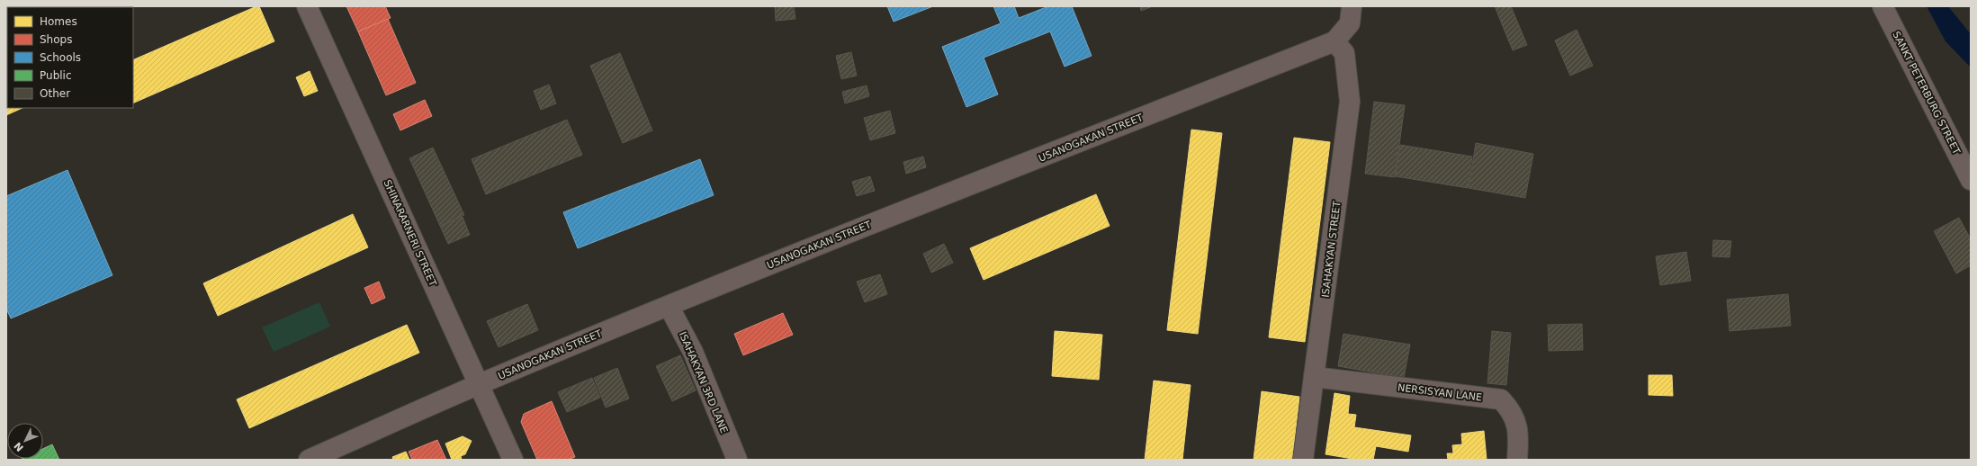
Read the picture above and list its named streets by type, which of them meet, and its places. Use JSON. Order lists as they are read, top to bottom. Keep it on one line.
{"streets":{"street":["SANKT PETERBURG STREET","USANOGAKAN STREET","SHINARARNERI STREET","ISAHAKYAN STREET","ISAHAKYAN 3RD LANE","NERSISYAN LANE"]},"crossings":[["USANOGAKAN STREET","SHINARARNERI STREET"],["USANOGAKAN STREET","ISAHAKYAN STREET"],["USANOGAKAN STREET","ISAHAKYAN 3RD LANE"],["ISAHAKYAN STREET","NERSISYAN LANE"]],"legend":["Homes","Shops","Schools","Public","Other"],"north":"bottom left"}
